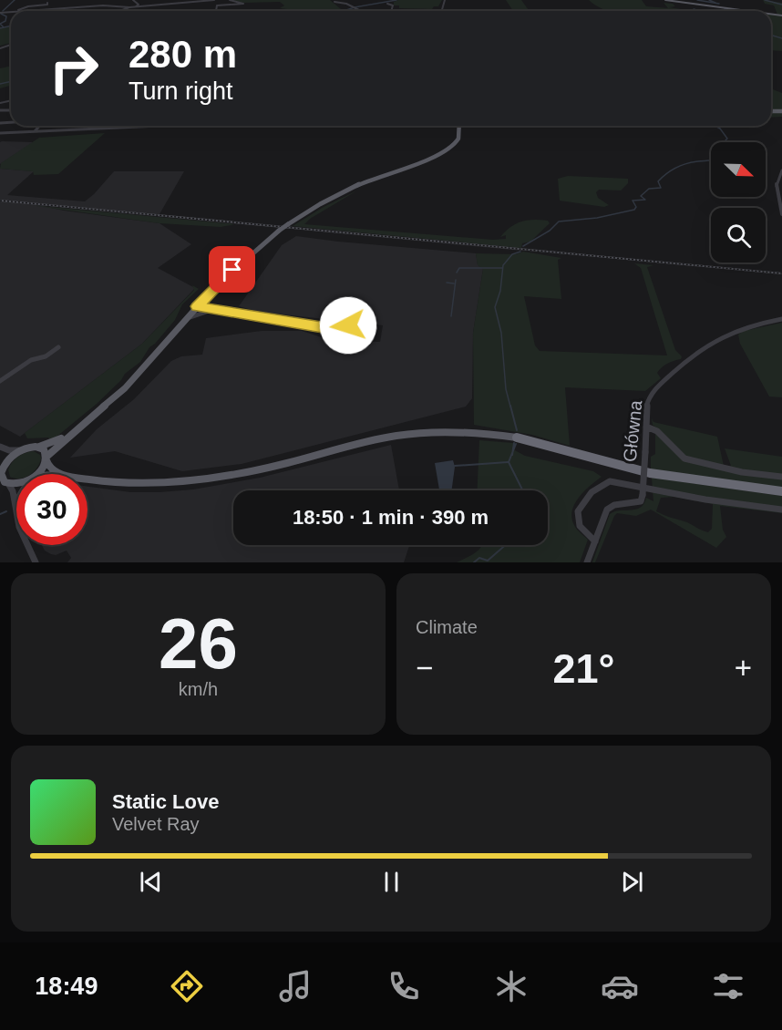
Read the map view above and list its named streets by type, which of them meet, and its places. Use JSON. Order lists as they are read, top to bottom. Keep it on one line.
{"streets":{"street":["Główna"]},"north":"bottom right","page":{"turn":["280 m","Turn right"],"limit":"30","trip":"18:50 · 1 min · 390 m","tile":[["26","km/h"],"Climate"],"heat":["−","21°","+"],"song":["Static Love","Velvet Ray"],"tabs":"18:49"}}
